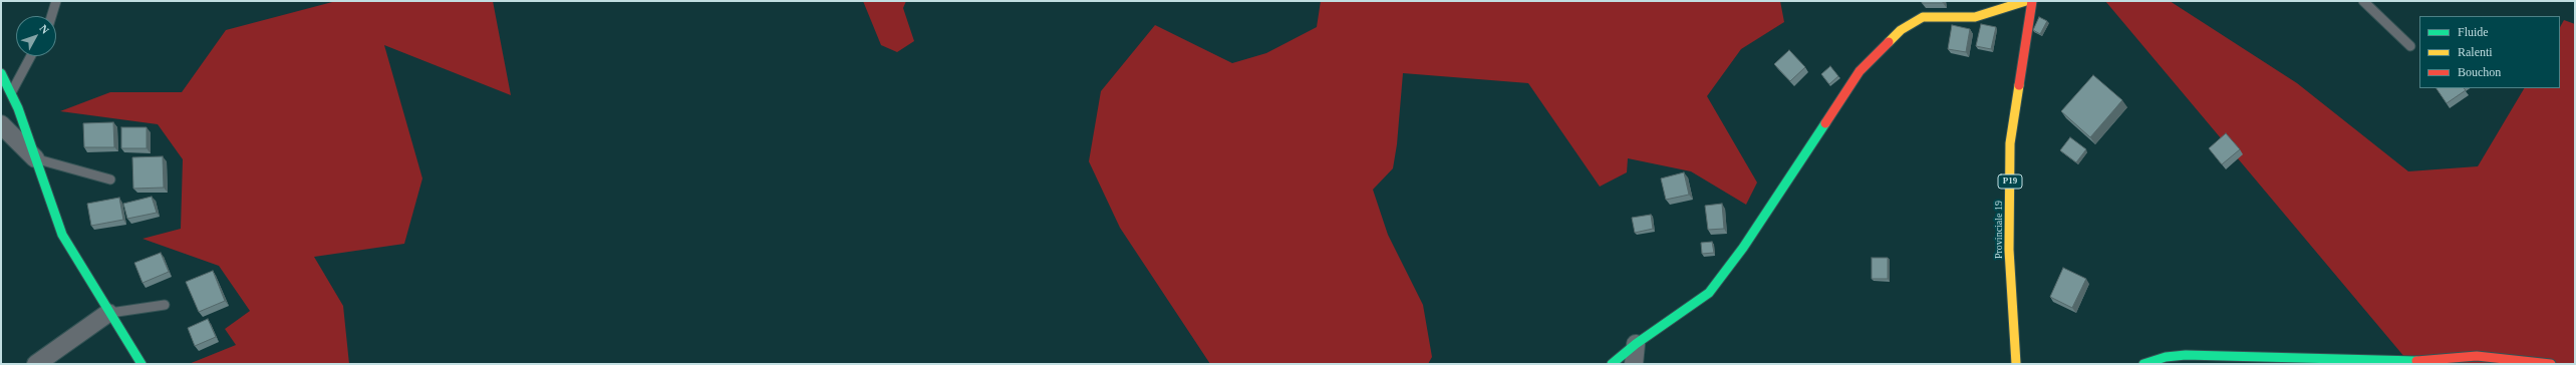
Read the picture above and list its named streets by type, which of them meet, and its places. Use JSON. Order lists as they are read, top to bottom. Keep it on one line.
{"streets":{"street":["P19","Provinciale 19"]},"legend":["Fluide","Ralenti","Bouchon"],"north":"top right"}
